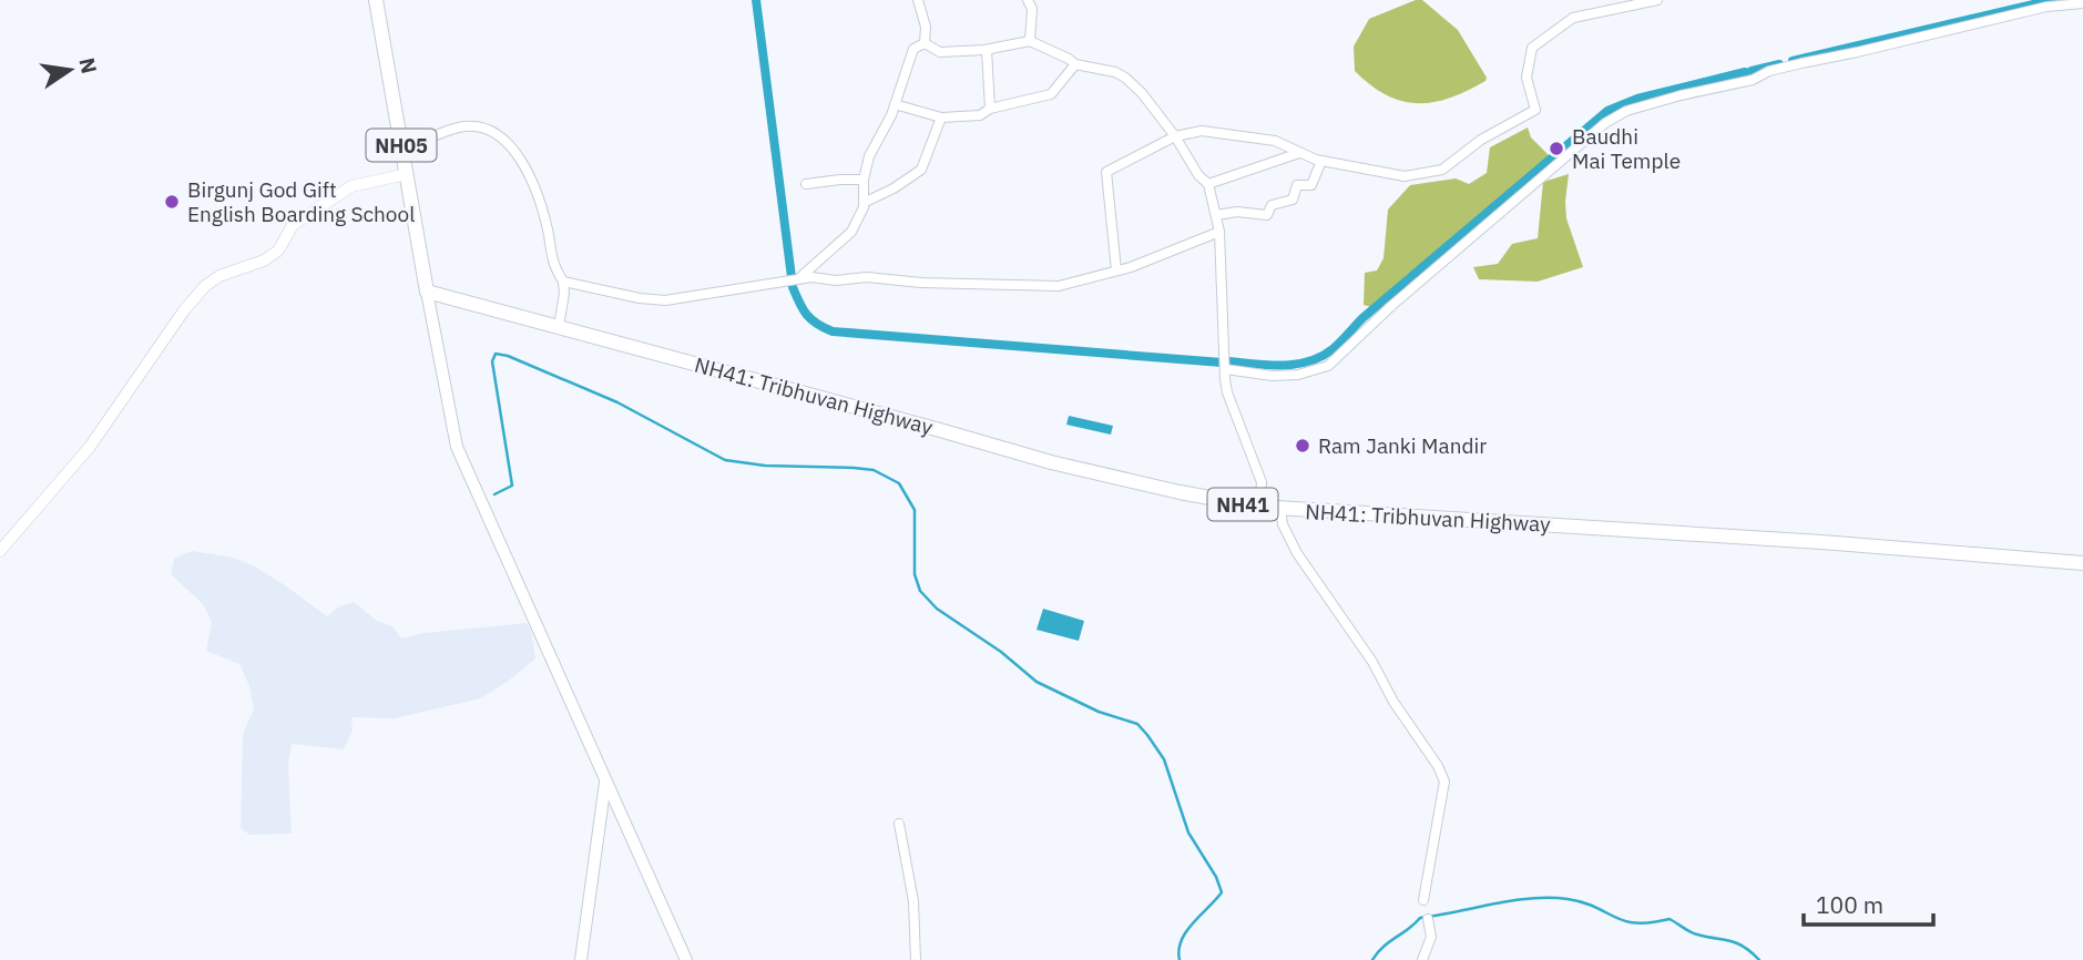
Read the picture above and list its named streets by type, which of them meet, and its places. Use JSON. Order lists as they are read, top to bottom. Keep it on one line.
{"streets":{"highway":["NH05","NH41: Tribhuvan Highway","NH41"]},"crossings":[["NH05","NH41: Tribhuvan Highway"]],"places":["Baudhi Mai Temple","Birgunj God Gift English Boarding School","Ram Janki Mandir"],"scale_bar":"100 m","north":"right"}
